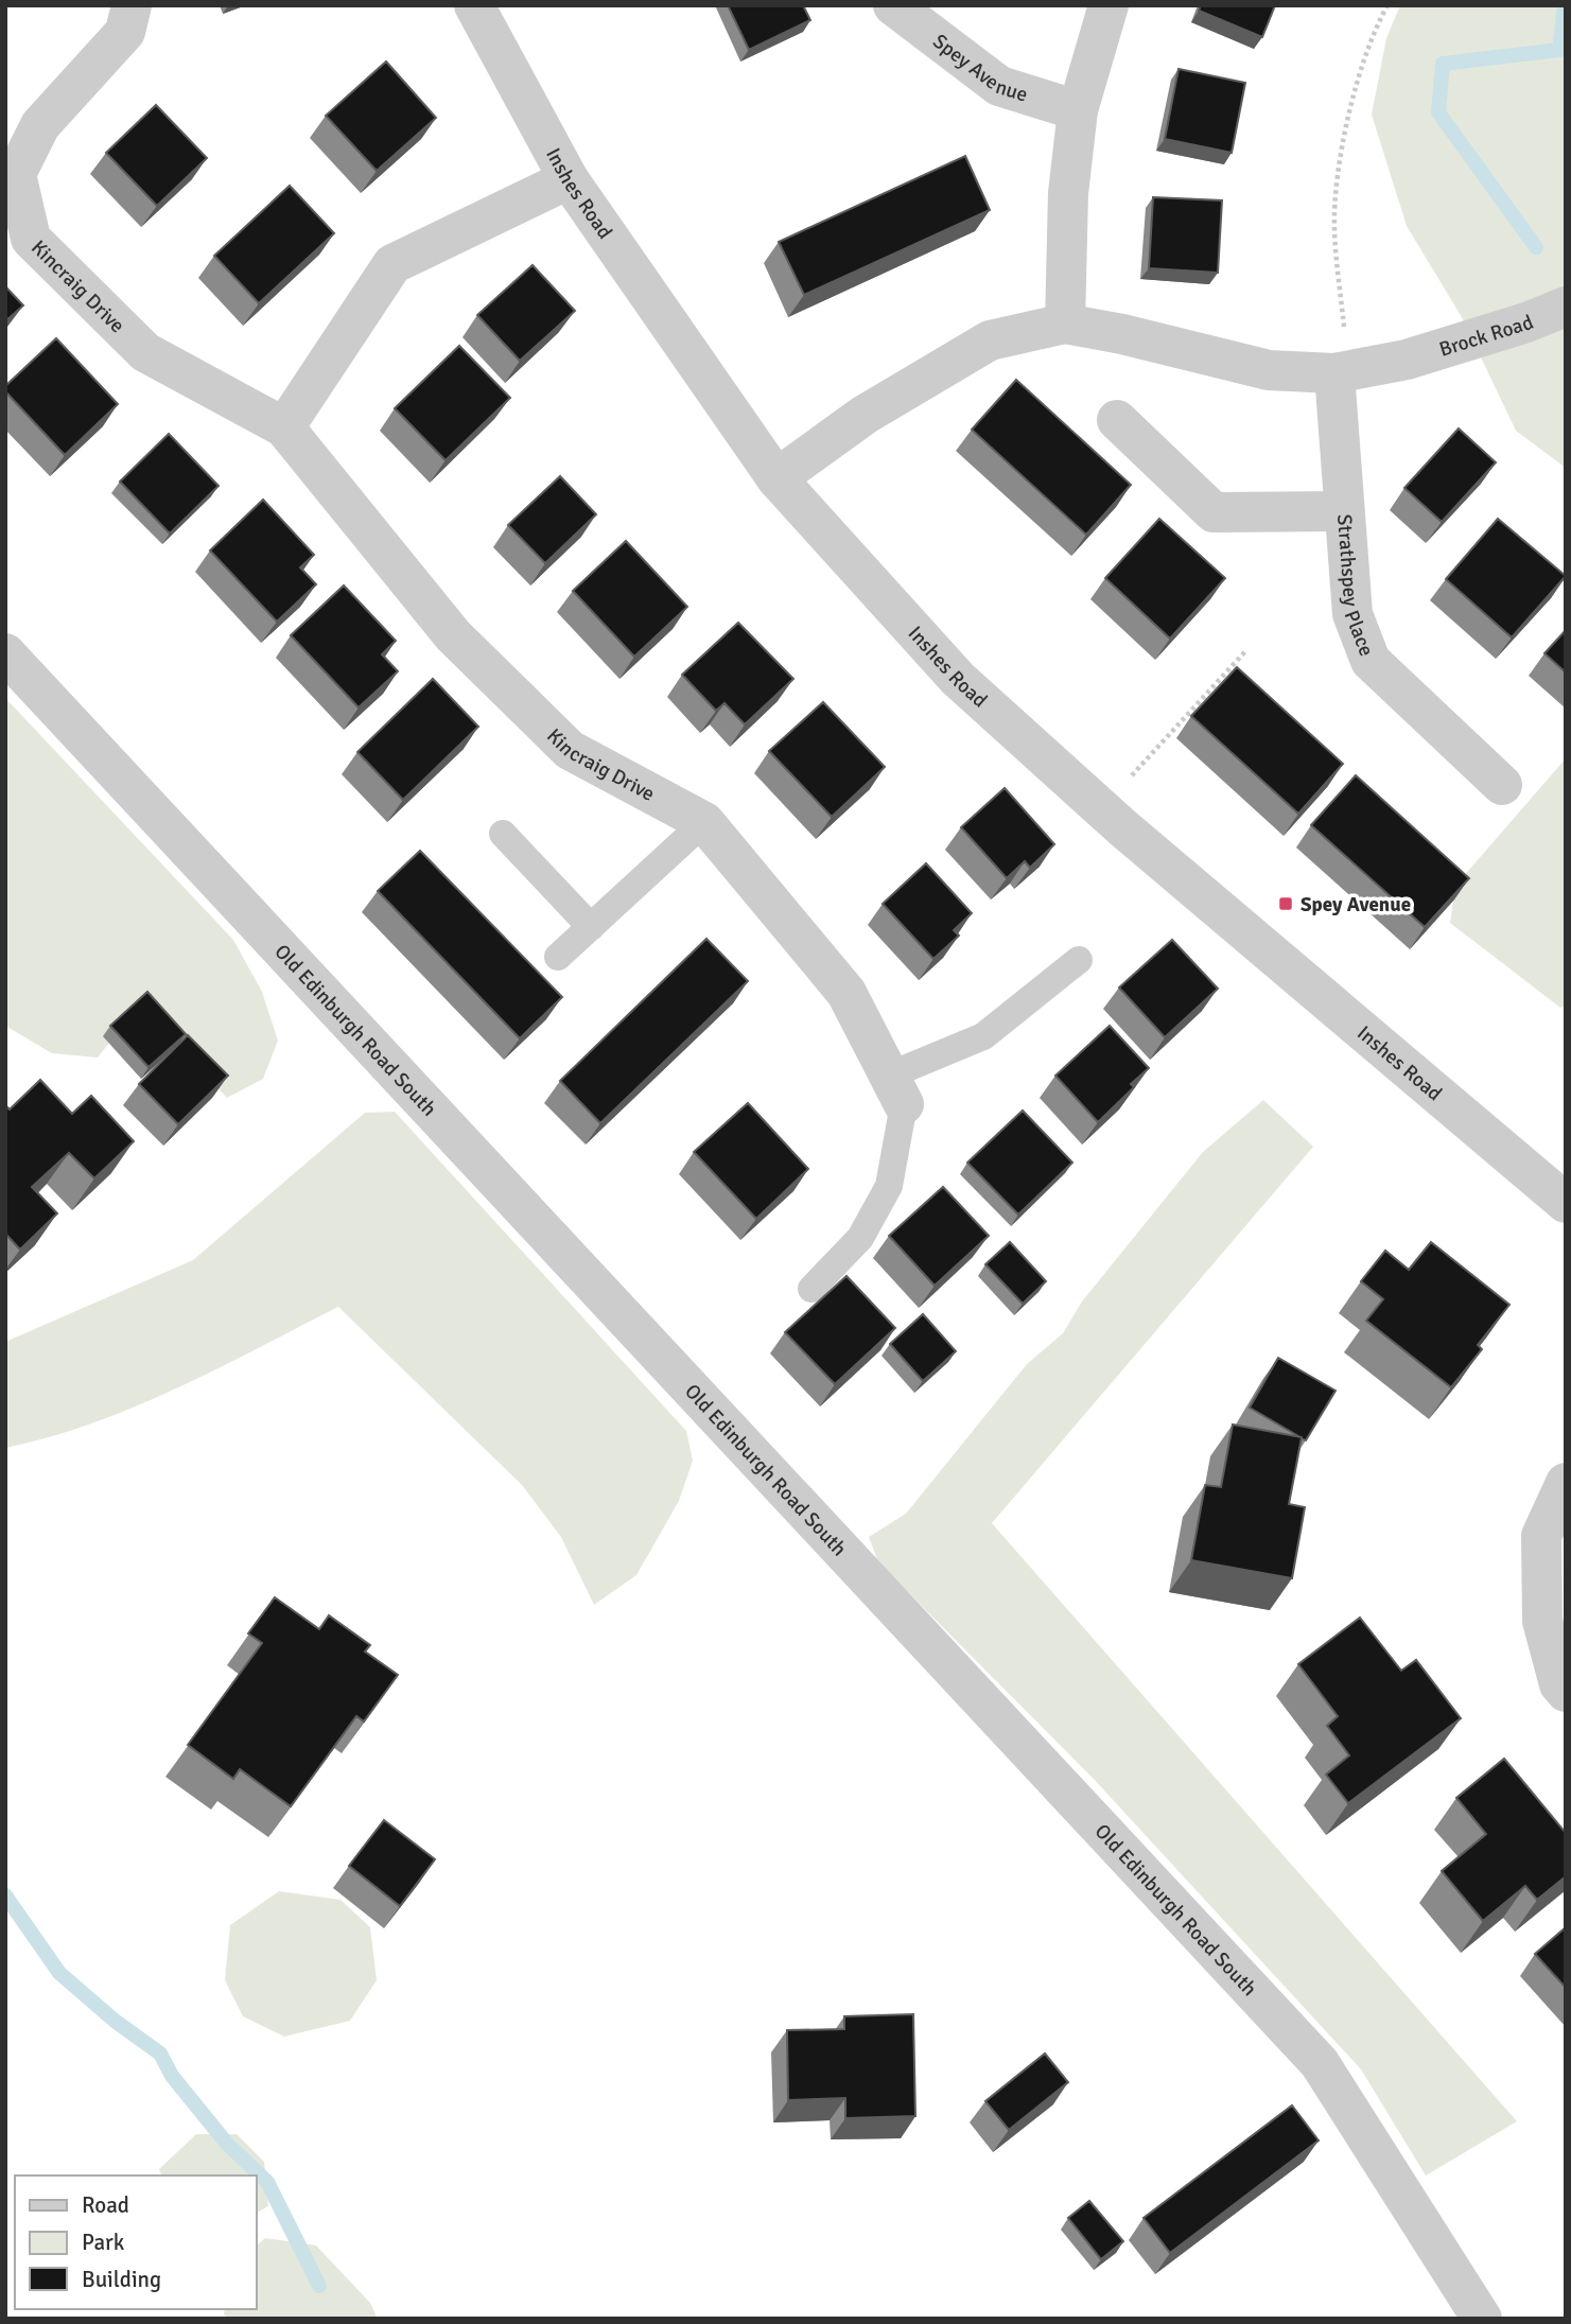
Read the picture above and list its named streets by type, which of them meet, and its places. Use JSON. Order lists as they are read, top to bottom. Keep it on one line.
{"streets":{"street":["Spey Avenue","Inshes Road","Kincraig Drive","Brock Road","Strathspey Place","Old Edinburgh Road South"]},"crossings":[["Brock Road","Strathspey Place"]],"places":{"transit":["Spey Avenue"]},"legend":["Road","Park","Building"]}
